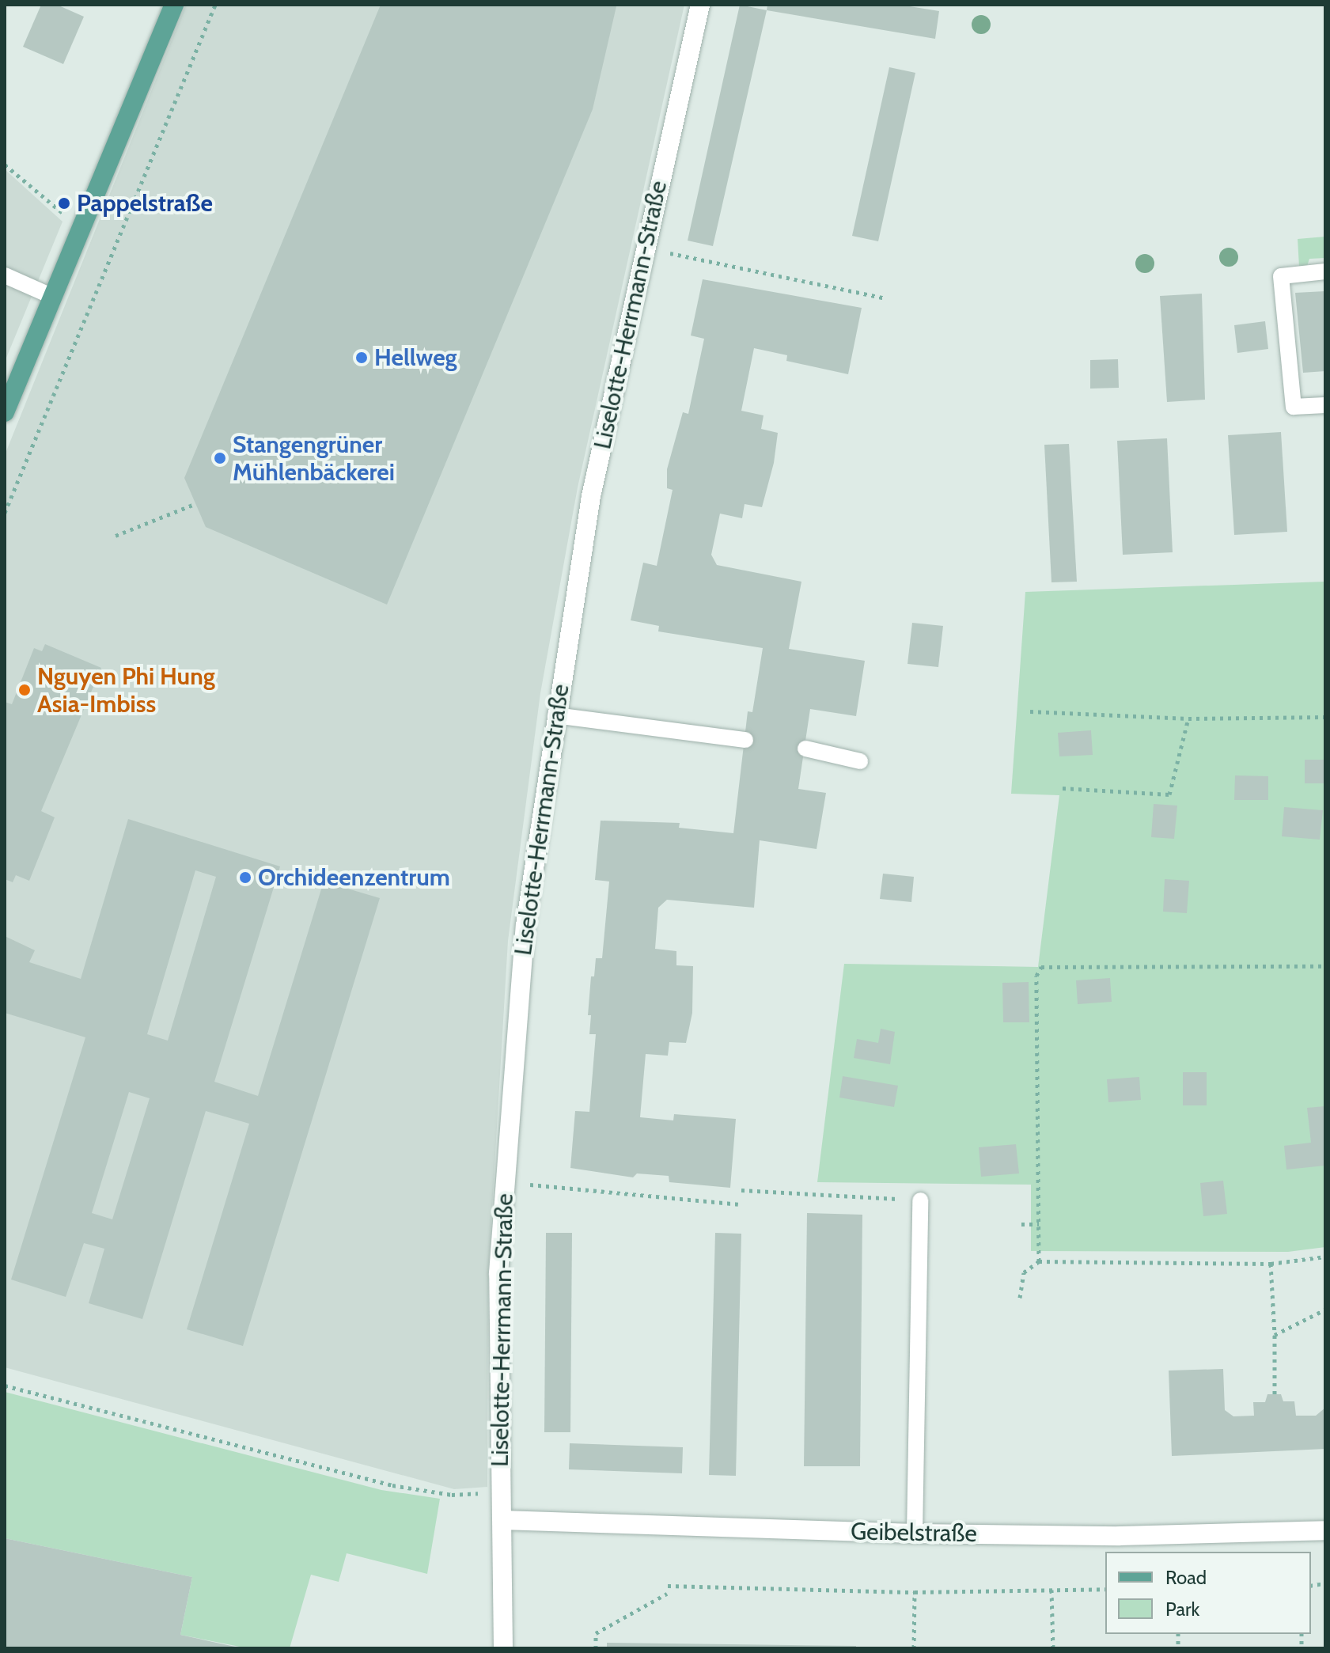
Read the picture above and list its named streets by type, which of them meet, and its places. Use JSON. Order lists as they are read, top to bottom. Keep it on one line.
{"streets":{"street":["Liselotte-Herrmann-Straße","Geibelstraße"]},"crossings":[["Liselotte-Herrmann-Straße","Geibelstraße"]],"places":["Pappelstraße","Hellweg","Stangengrüner Mühlenbäckerei","Nguyen Phi Hung Asia-Imbiss","Orchideenzentrum"],"legend":["Road","Park"]}
